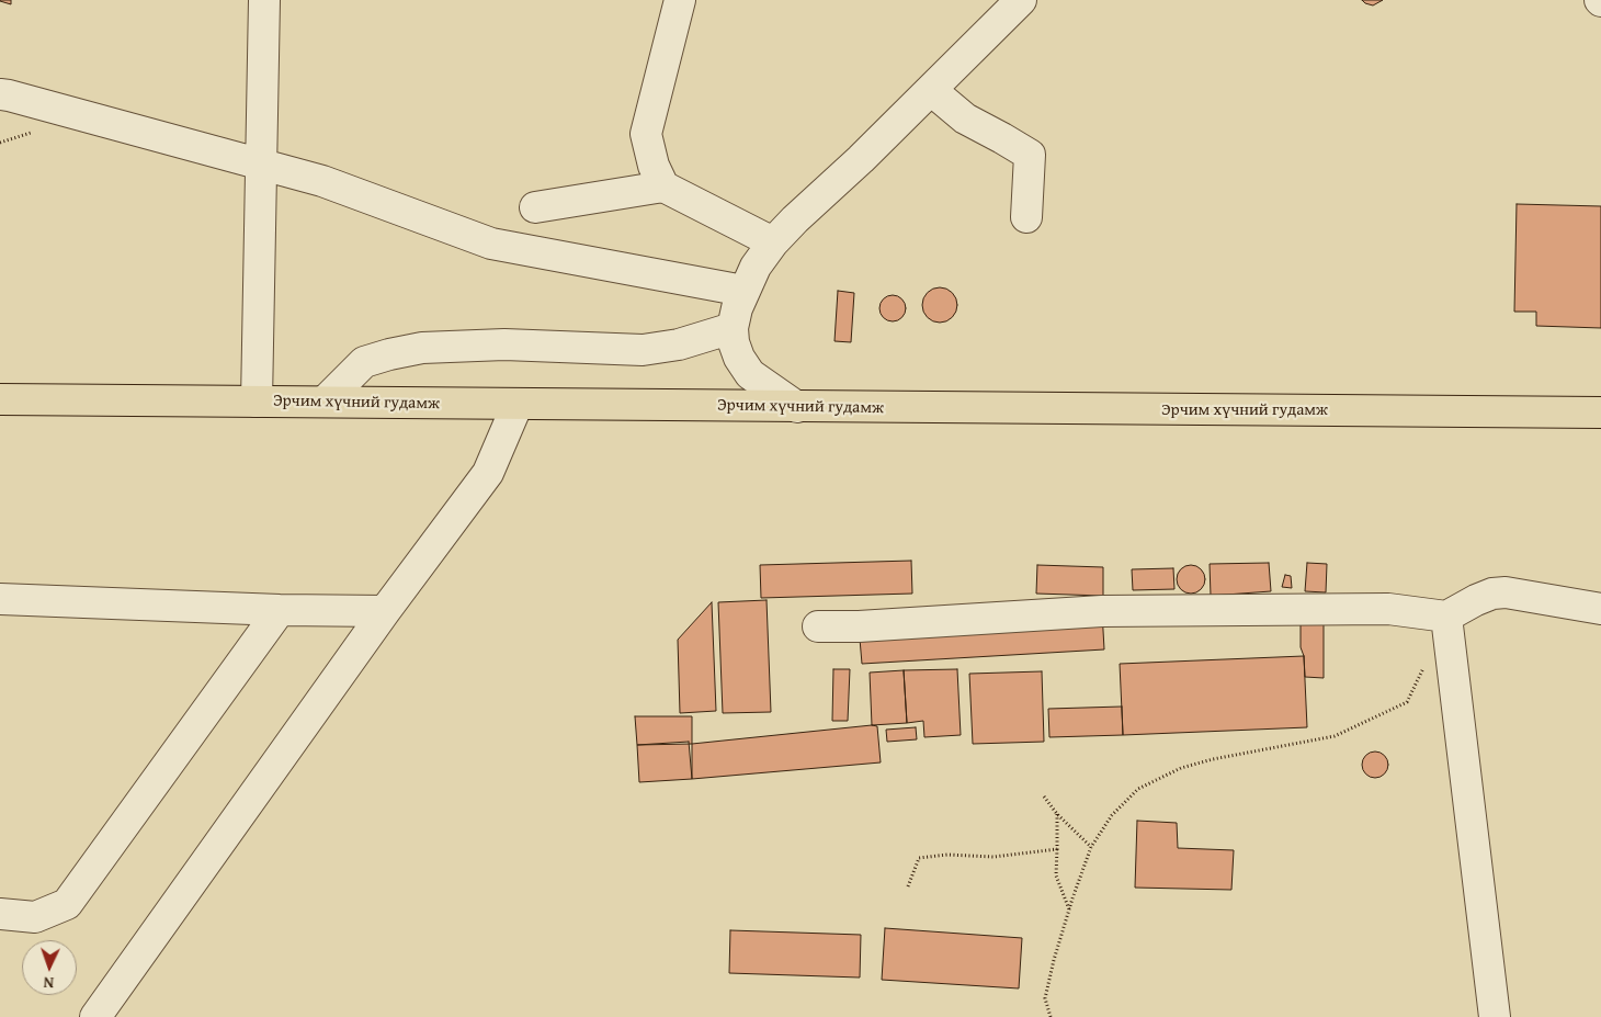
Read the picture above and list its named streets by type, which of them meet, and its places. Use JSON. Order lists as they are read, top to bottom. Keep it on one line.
{"streets":{"main road":["Эрчим хүчний гудамж"]},"north":"bottom"}
